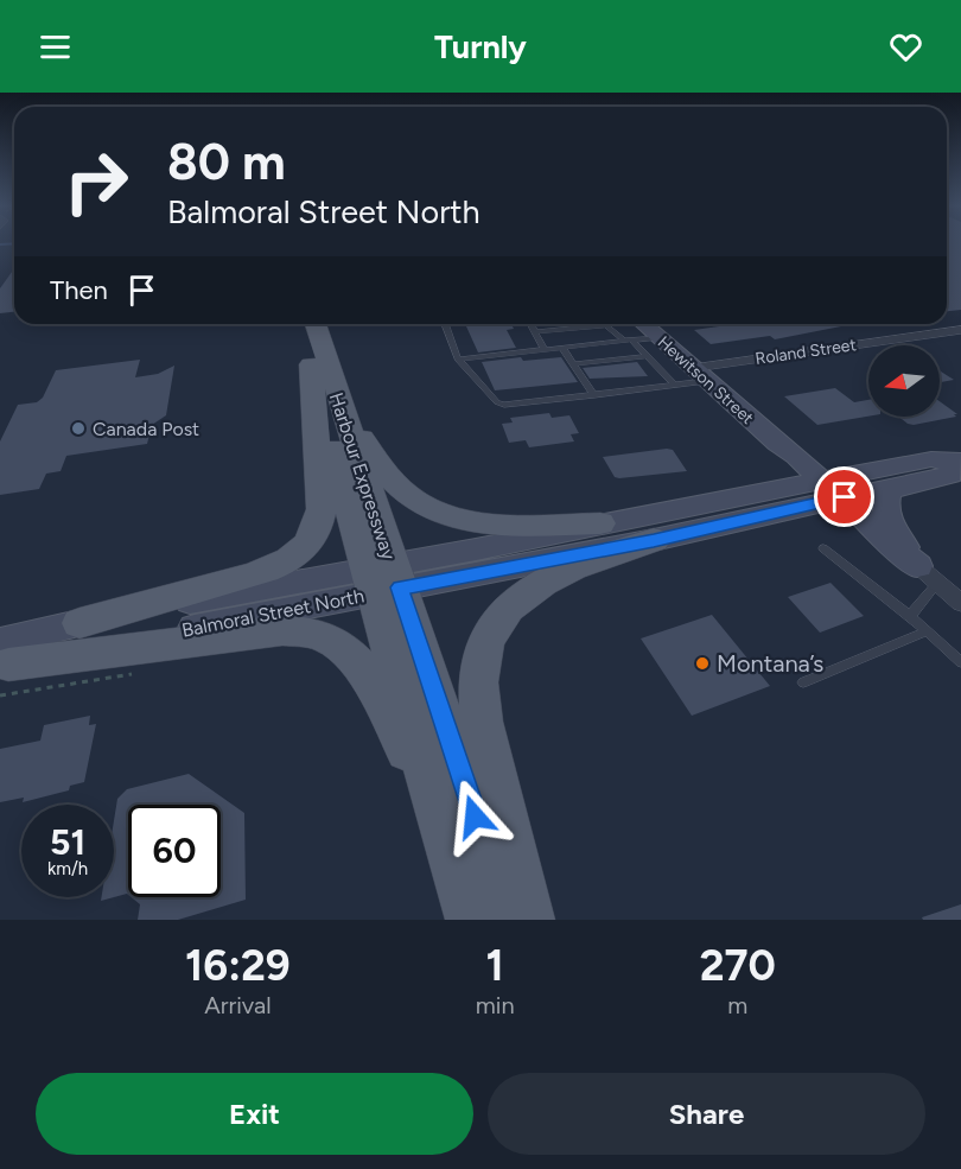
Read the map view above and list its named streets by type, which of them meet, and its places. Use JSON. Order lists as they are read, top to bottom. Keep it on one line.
{"streets":{"main road":["Hewitson Street","Harbour Expressway","Balmoral Street North"],"street":["Roland Street"]},"crossings":[["Roland Street","Hewitson Street"],["Hewitson Street","Balmoral Street North"],["Harbour Expressway","Balmoral Street North"]],"places":["Canada Post","Montana’s"],"north":"left","page":{"header":"Turnly","turn":["80 m","Balmoral Street North"],"then":"Then","speed":"51 km/h","limit":"60","eta":["16:29","Arrival","1","min","270","m"],"buttons":["Exit","Share"]}}
